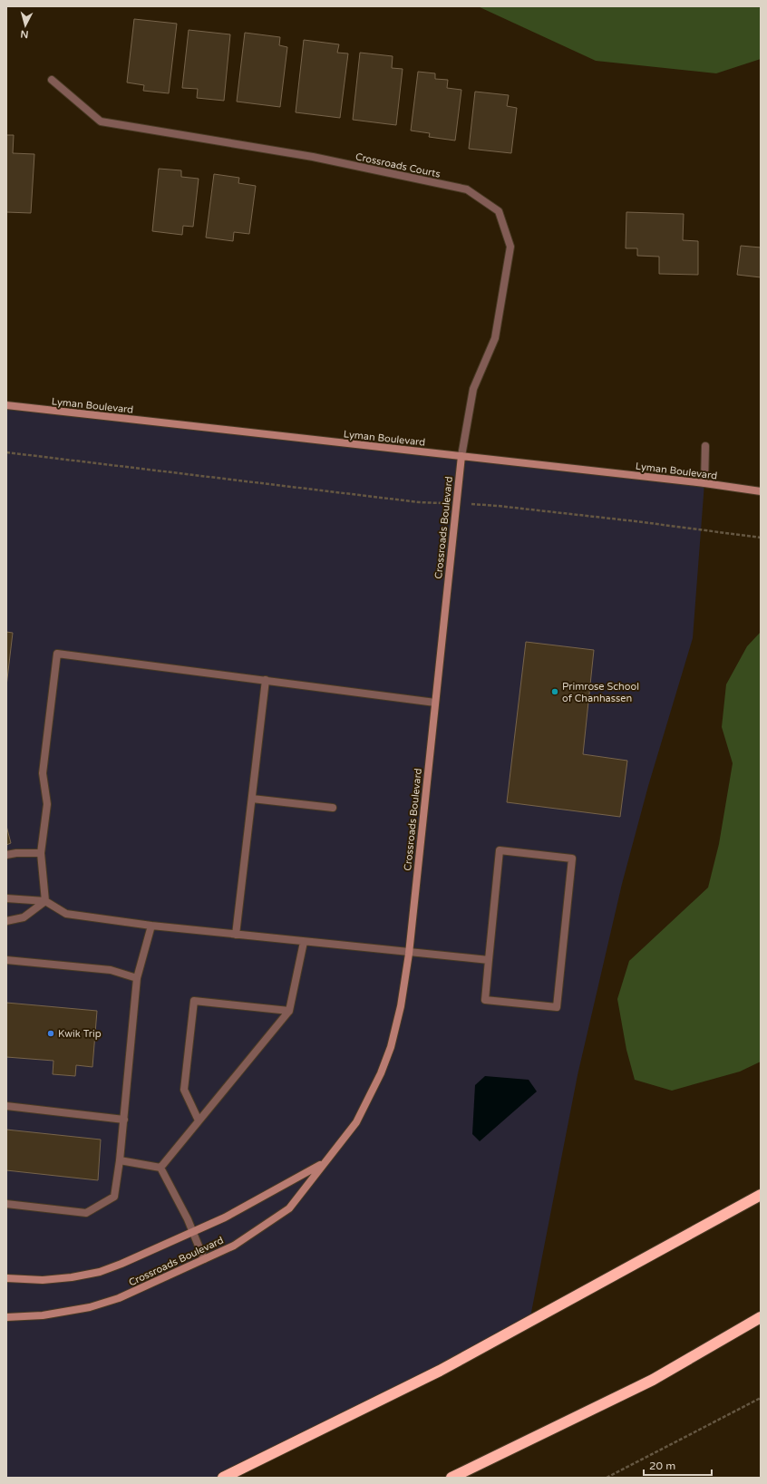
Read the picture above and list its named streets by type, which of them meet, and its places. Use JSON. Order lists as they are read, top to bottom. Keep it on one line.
{"streets":{"street":["Crossroads Courts","Lyman Boulevard","Crossroads Boulevard"]},"crossings":[["Crossroads Courts","Lyman Boulevard"],["Crossroads Courts","Crossroads Boulevard"],["Lyman Boulevard","Crossroads Boulevard"]],"places":["Primrose School of Chanhassen","Kwik Trip"],"scale_bar":"20 m","north":"bottom"}
